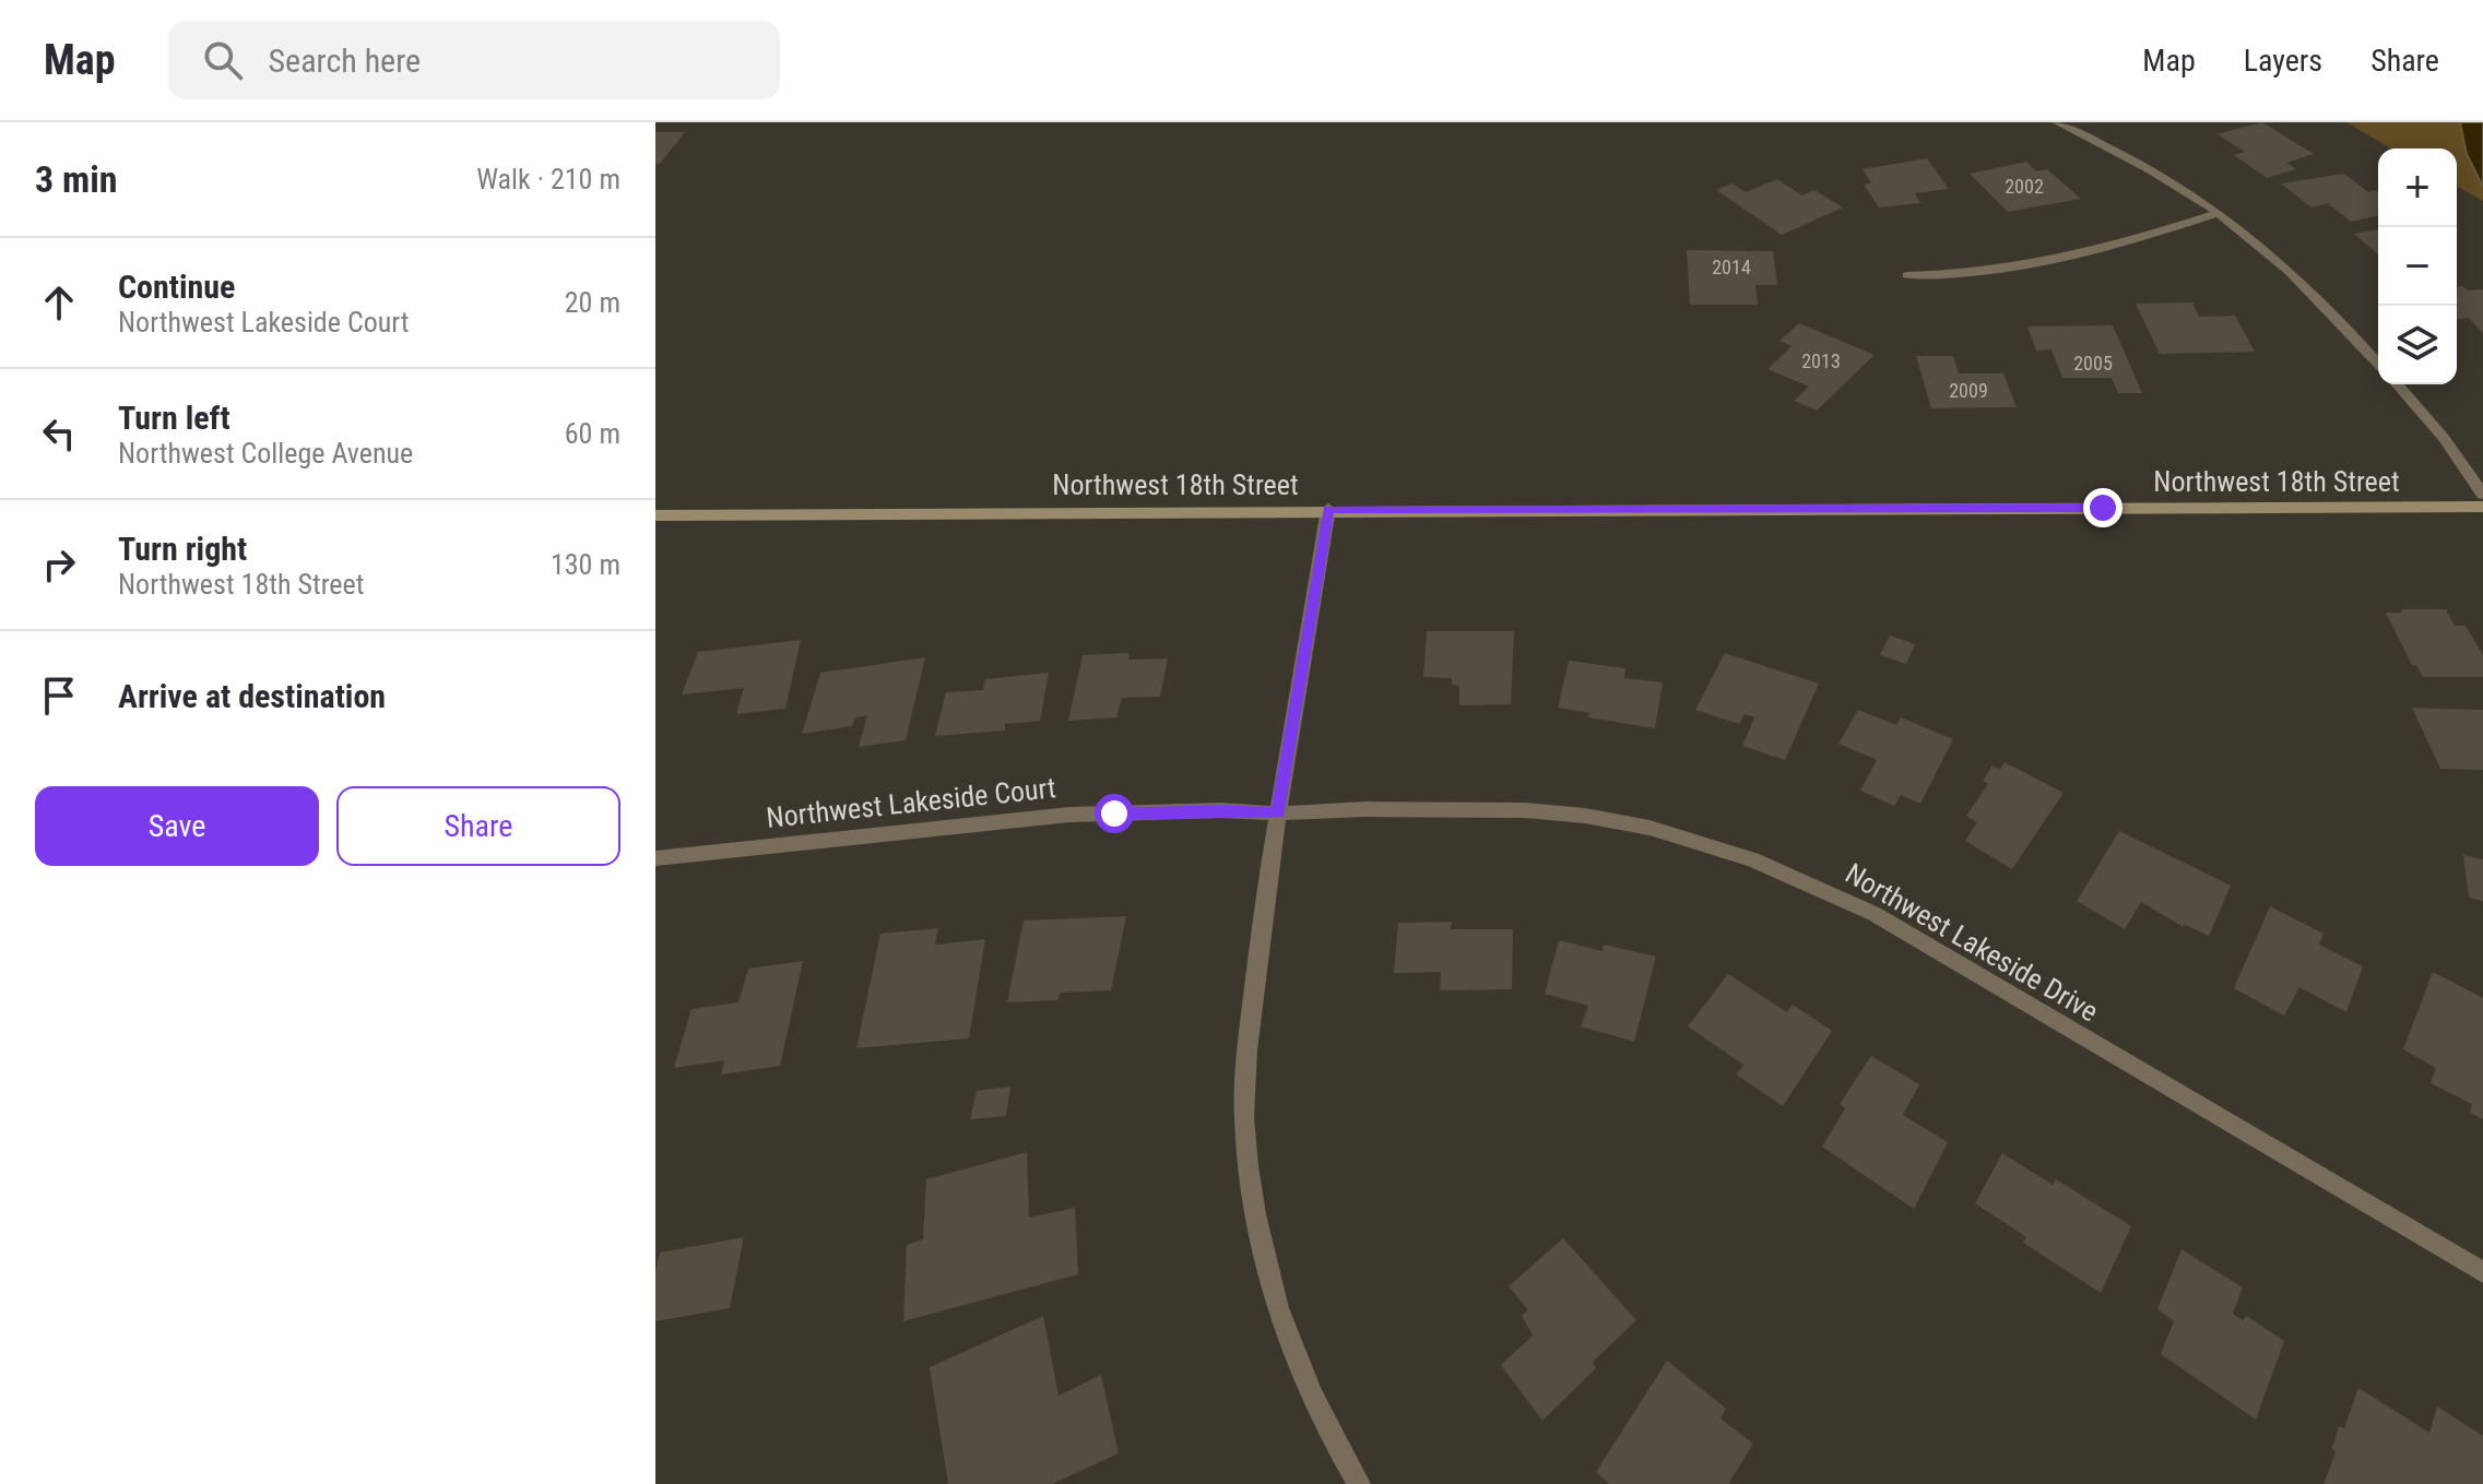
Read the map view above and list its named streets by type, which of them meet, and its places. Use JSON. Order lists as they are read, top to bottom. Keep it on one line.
{"streets":{"main road":["Northwest 18th Street"],"street":["Northwest Lakeside Court","Northwest Lakeside Drive"]},"crossings":[["Northwest Lakeside Court","Northwest Lakeside Drive"]],"house_numbers":["2002","2014","2013","2005","2009"],"page":{"header":"Map","search":"Search here","nav":["Map","Layers","Share"],"heading":["3 min","Walk · 210 m"],"map_buttons":["+","−"],"list":[["Continue","Northwest Lakeside Court","20 m"],["Turn left","Northwest College Avenue","60 m"],["Turn right","Northwest 18th Street","130 m"],"Arrive at destination"],"buttons":["Save","Share"]}}
